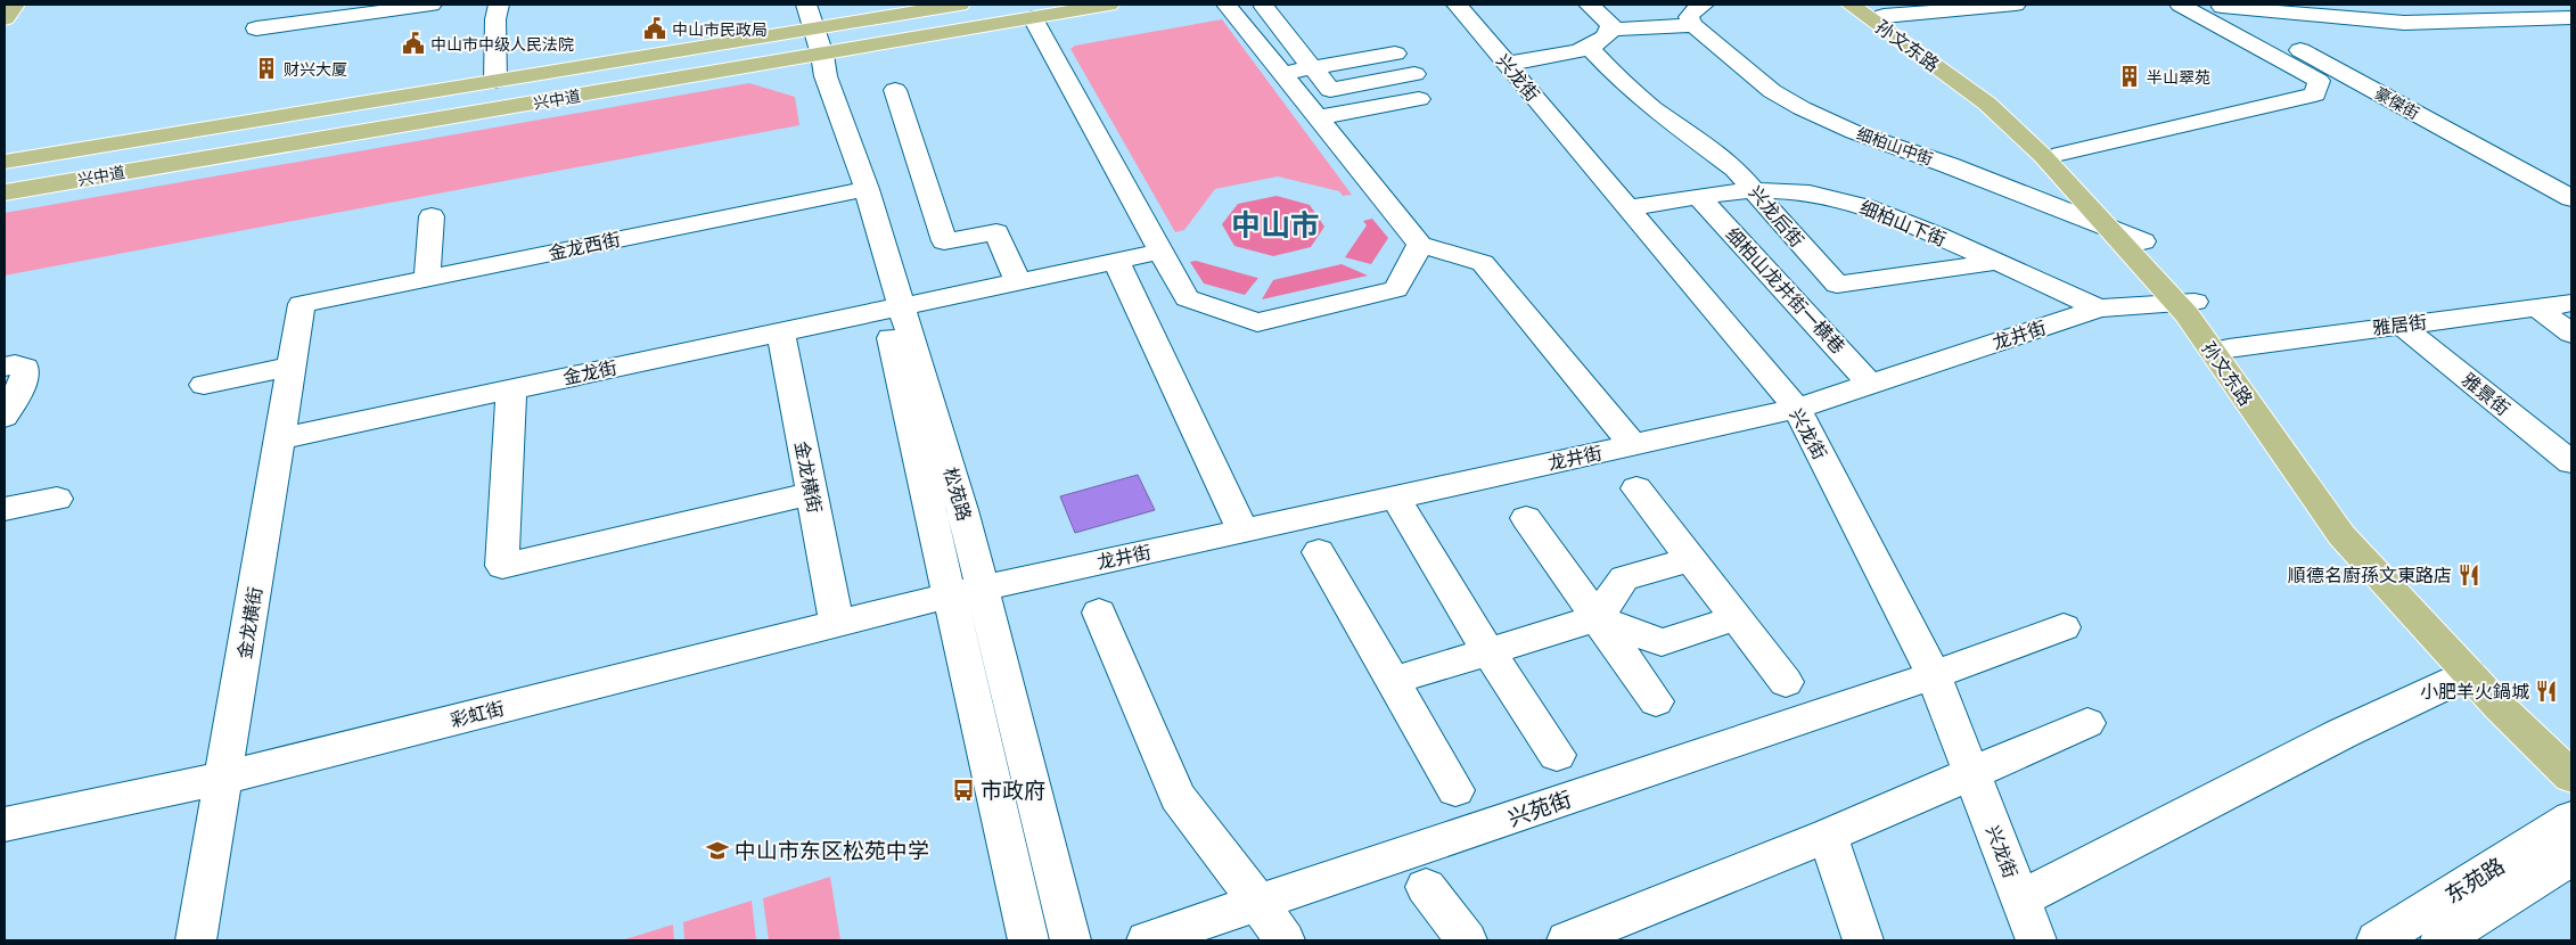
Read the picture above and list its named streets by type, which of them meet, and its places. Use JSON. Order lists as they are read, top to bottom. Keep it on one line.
{"streets":{"main road":["孙文东路","兴中道"],"street":["兴龙街","豪傑街","细柏山中街","兴龙后街","细柏山下街","金龙西街","细柏山龙井街一横巷","雅居街","龙井街","金龙街","雅景街","金龙横街","松苑路","彩虹街","兴苑街","东苑路"]},"crossings":[["孙文东路","细柏山中街"],["孙文东路","雅居街"],["孙文东路","龙井街"],["兴龙街","细柏山下街"],["兴龙街","龙井街"],["兴龙街","兴苑街"],["兴中道","松苑路"],["兴龙后街","细柏山下街"],["细柏山下街","细柏山龙井街一横巷"],["细柏山下街","龙井街"],["金龙西街","金龙横街"],["金龙西街","松苑路"],["细柏山龙井街一横巷","龙井街"],["雅居街","雅景街"],["龙井街","松苑路"],["龙井街","彩虹街"],["金龙街","金龙横街"],["金龙街","松苑路"],["金龙横街","彩虹街"],["松苑路","彩虹街"]],"districts":["中山市"],"places":{"public building":["中山市民政局","中山市中级人民法院"],"building":["财兴大厦","半山翠苑"],"restaurant":["順德名廚孫文東路店","小肥羊火鍋城"],"bus stop":["市政府"],"school or university":["中山市东区松苑中学"]}}
